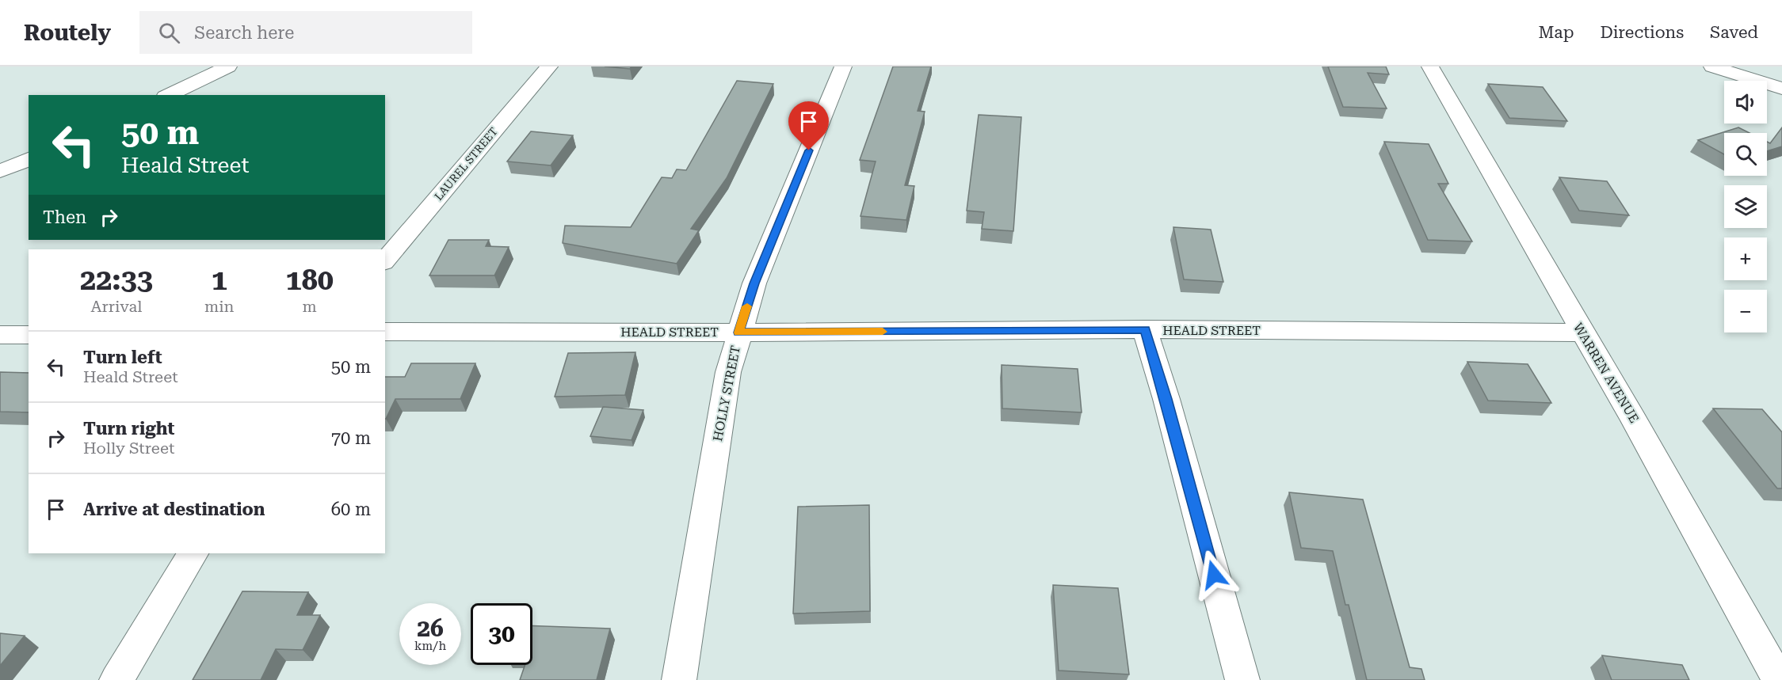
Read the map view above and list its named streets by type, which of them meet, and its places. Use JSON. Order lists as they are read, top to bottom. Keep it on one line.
{"streets":{"street":["LAUREL STREET","HEALD STREET","WARREN AVENUE","HOLLY STREET"]},"crossings":[["HEALD STREET","WARREN AVENUE"],["HEALD STREET","HOLLY STREET"]],"page":{"header":"Routely","search":"Search here","nav":["Map","Directions","Saved"],"map_buttons":["+","−"],"turn":["50 m","Heald Street"],"then":"Then","eta":["22:33","Arrival","1","min","180","m"],"list":[{"name":"Turn left","note":"Heald Street","value":"50 m"},{"name":"Turn right","note":"Holly Street","value":"70 m"},{"name":"Arrive at destination","value":"60 m"}],"speed":"26 km/h","limit":"30"}}
